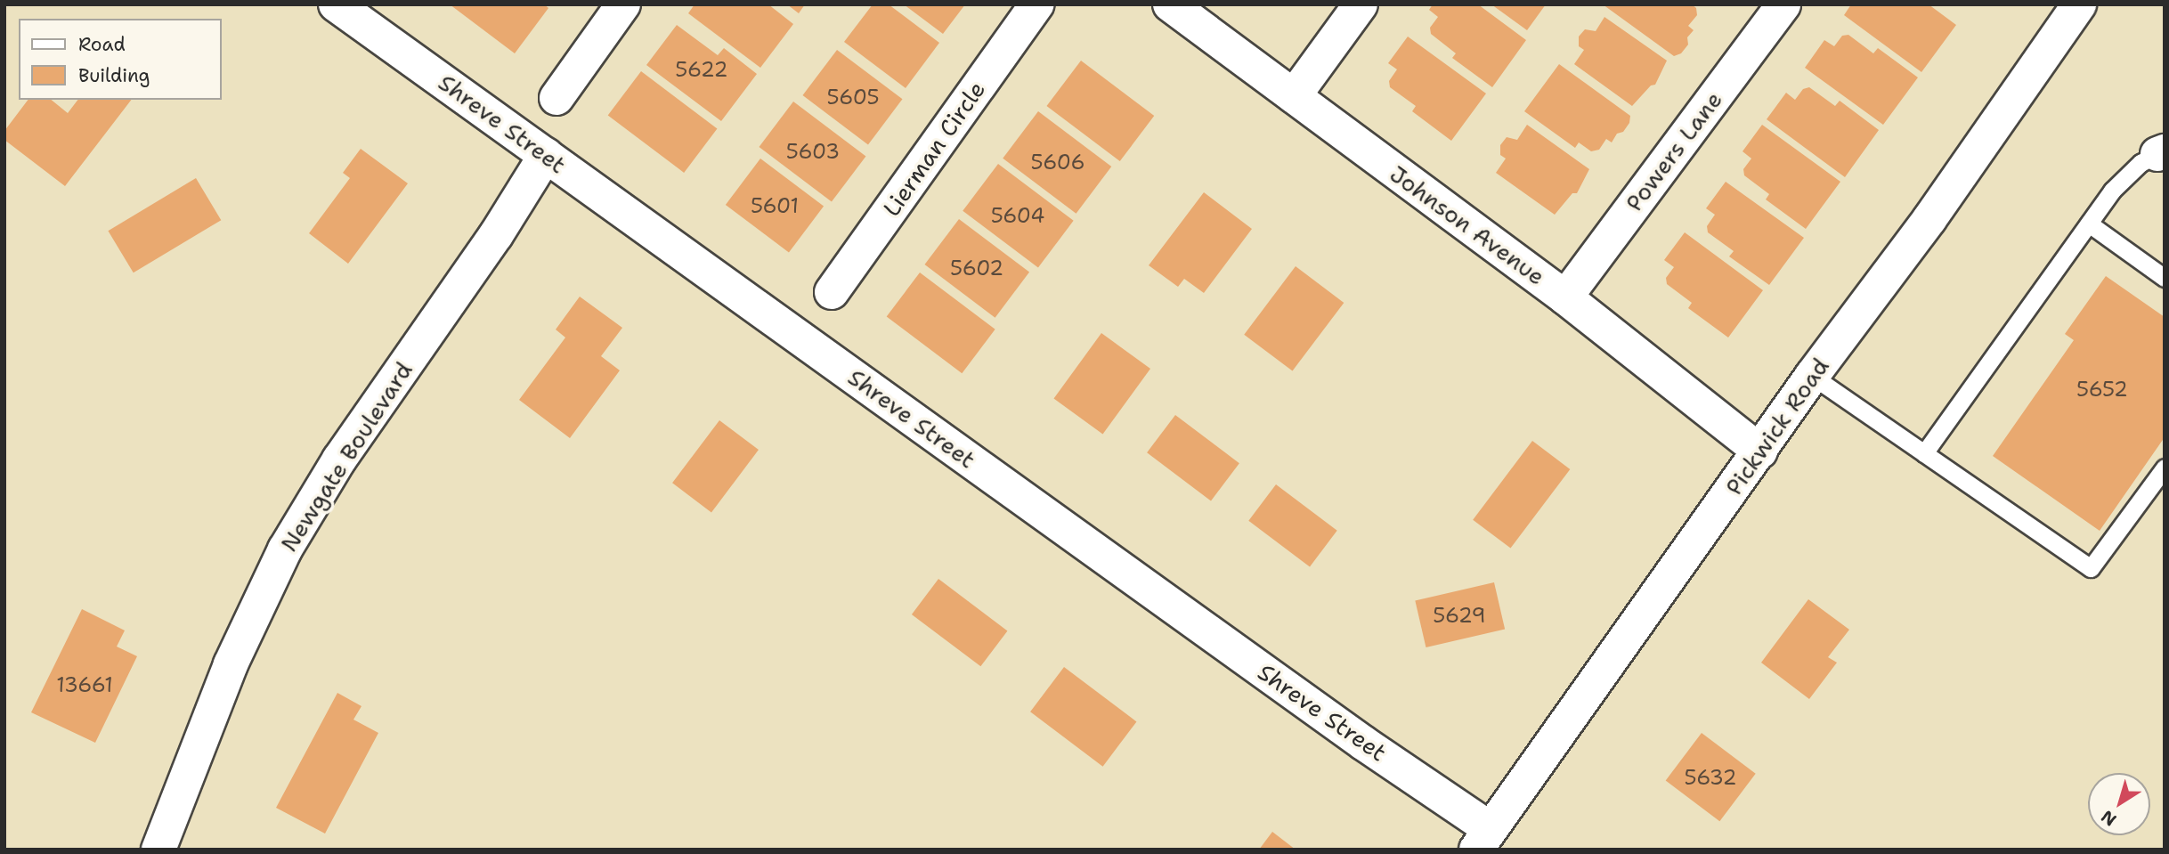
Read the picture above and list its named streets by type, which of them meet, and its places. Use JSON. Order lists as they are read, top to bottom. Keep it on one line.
{"streets":{"street":["Shreve Street","Lierman Circle","Powers Lane","Johnson Avenue","Pickwick Road","Newgate Boulevard"]},"crossings":[["Shreve Street","Pickwick Road"],["Shreve Street","Newgate Boulevard"],["Powers Lane","Johnson Avenue"],["Johnson Avenue","Pickwick Road"]],"house_numbers":["5622","5605","5603","5606","5601","5604","5602","5652","5629","13661","5632"],"legend":["Road","Building"],"north":"bottom left"}
